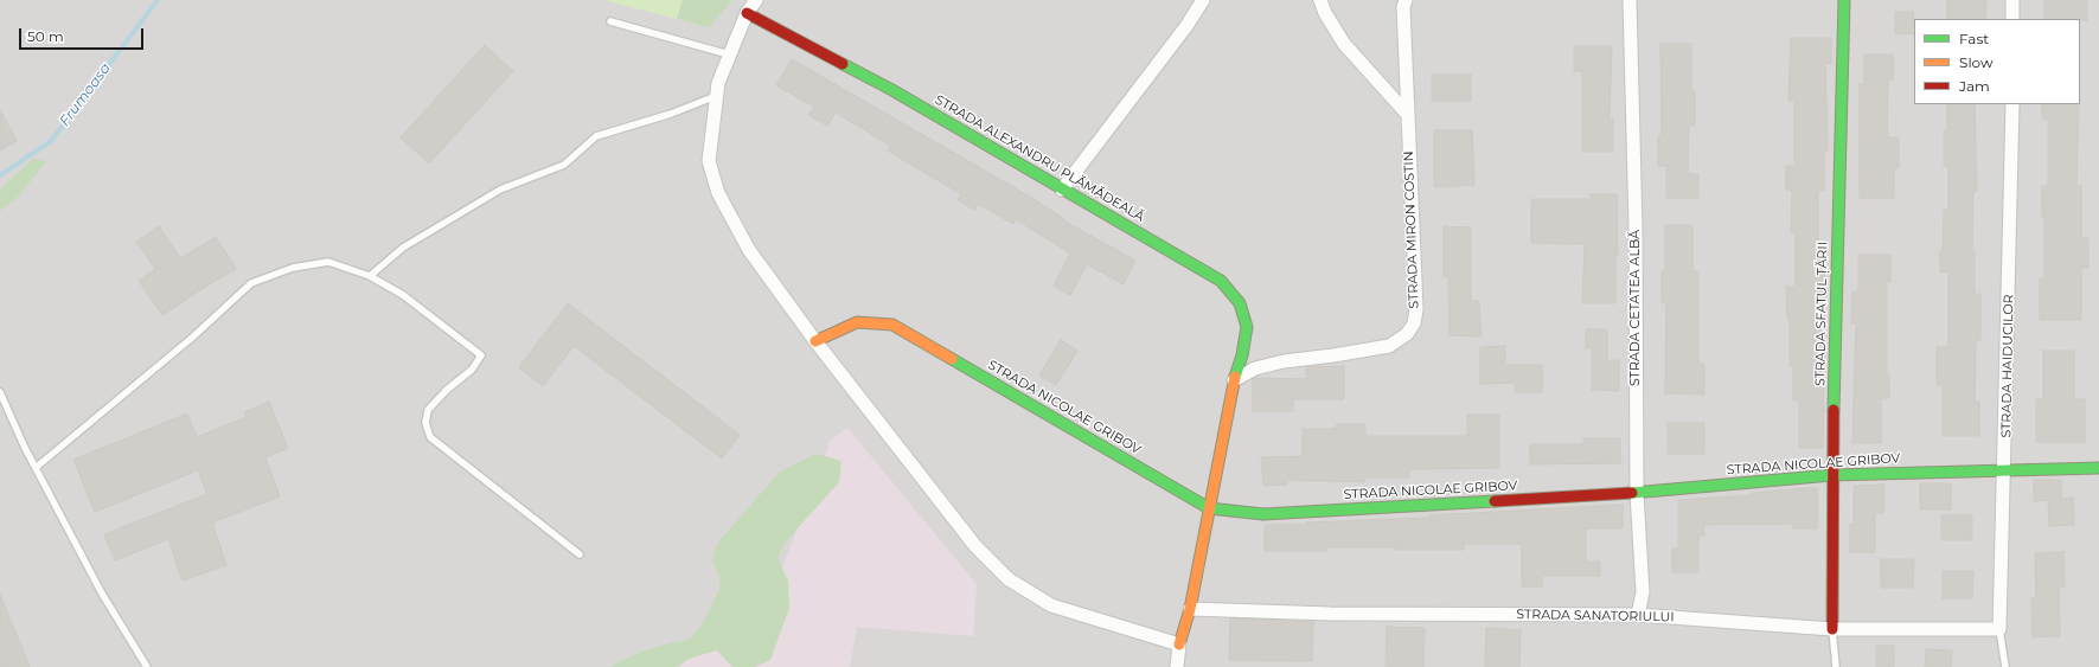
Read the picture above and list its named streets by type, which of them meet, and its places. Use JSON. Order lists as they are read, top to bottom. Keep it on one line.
{"streets":{"street":["STRADA ALEXANDRU PLĂMĂDEALĂ","STRADA MIRON COSTIN","STRADA CETATEA ALBĂ","STRADA SFATUL ȚĂRII","STRADA HAIDUCILOR","STRADA NICOLAE GRIBOV","STRADA SANATORIULUI"]},"crossings":[["STRADA ALEXANDRU PLĂMĂDEALĂ","STRADA MIRON COSTIN"],["STRADA ALEXANDRU PLĂMĂDEALĂ","STRADA NICOLAE GRIBOV"],["STRADA ALEXANDRU PLĂMĂDEALĂ","STRADA SANATORIULUI"],["STRADA CETATEA ALBĂ","STRADA NICOLAE GRIBOV"],["STRADA CETATEA ALBĂ","STRADA SANATORIULUI"],["STRADA SFATUL ȚĂRII","STRADA NICOLAE GRIBOV"],["STRADA SFATUL ȚĂRII","STRADA SANATORIULUI"],["STRADA HAIDUCILOR","STRADA NICOLAE GRIBOV"],["STRADA HAIDUCILOR","STRADA SANATORIULUI"]],"water":["Frumoasa"],"legend":["Fast","Slow","Jam"],"scale_bar":"50 m"}
